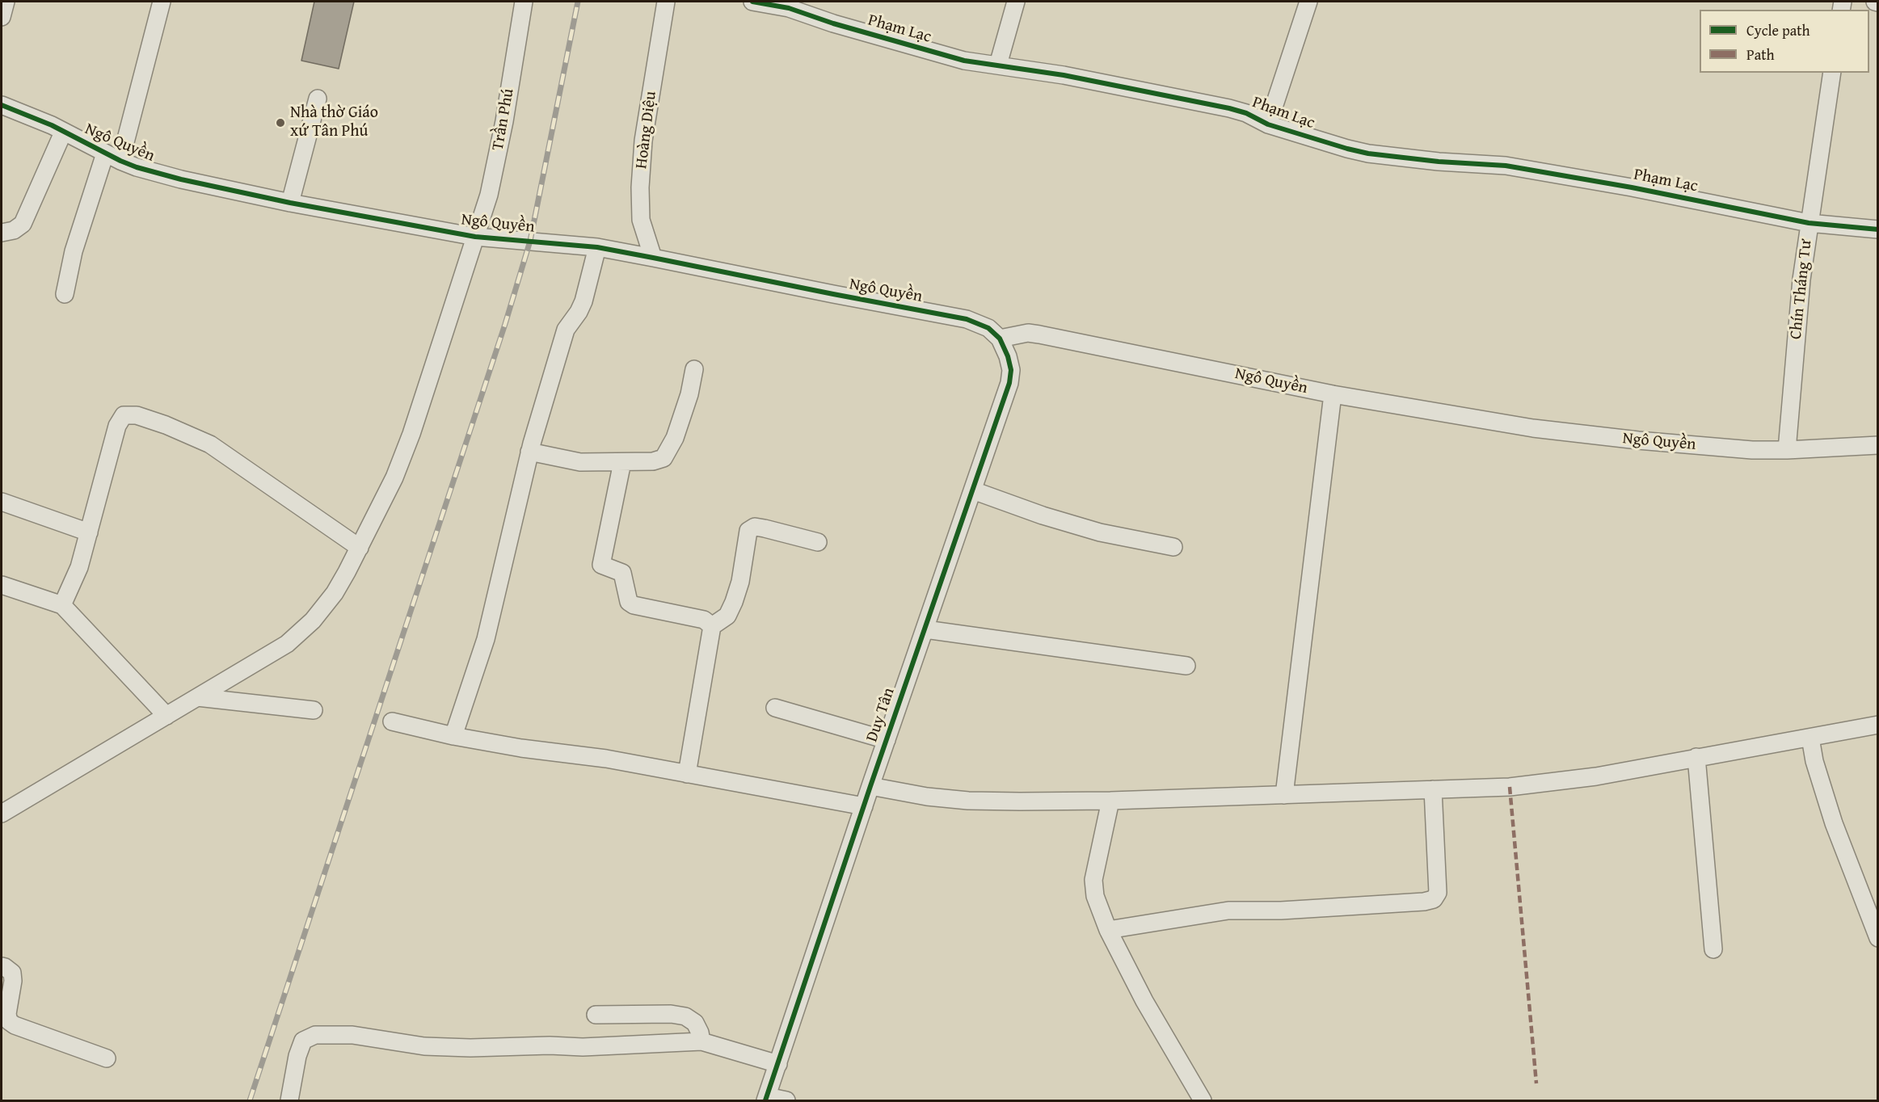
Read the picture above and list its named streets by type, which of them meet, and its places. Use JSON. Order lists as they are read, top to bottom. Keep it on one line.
{"streets":{"street":["Phạm Lạc","Trần Phú","Hoàng Diệu","Ngô Quyền","Chín Tháng Tư","Duy Tân"]},"crossings":[["Phạm Lạc","Chín Tháng Tư"],["Trần Phú","Ngô Quyền"],["Hoàng Diệu","Ngô Quyền"],["Ngô Quyền","Chín Tháng Tư"],["Ngô Quyền","Duy Tân"]],"places":["Nhà thờ Giáo xứ Tân Phú"],"legend":["Cycle path","Path"]}
